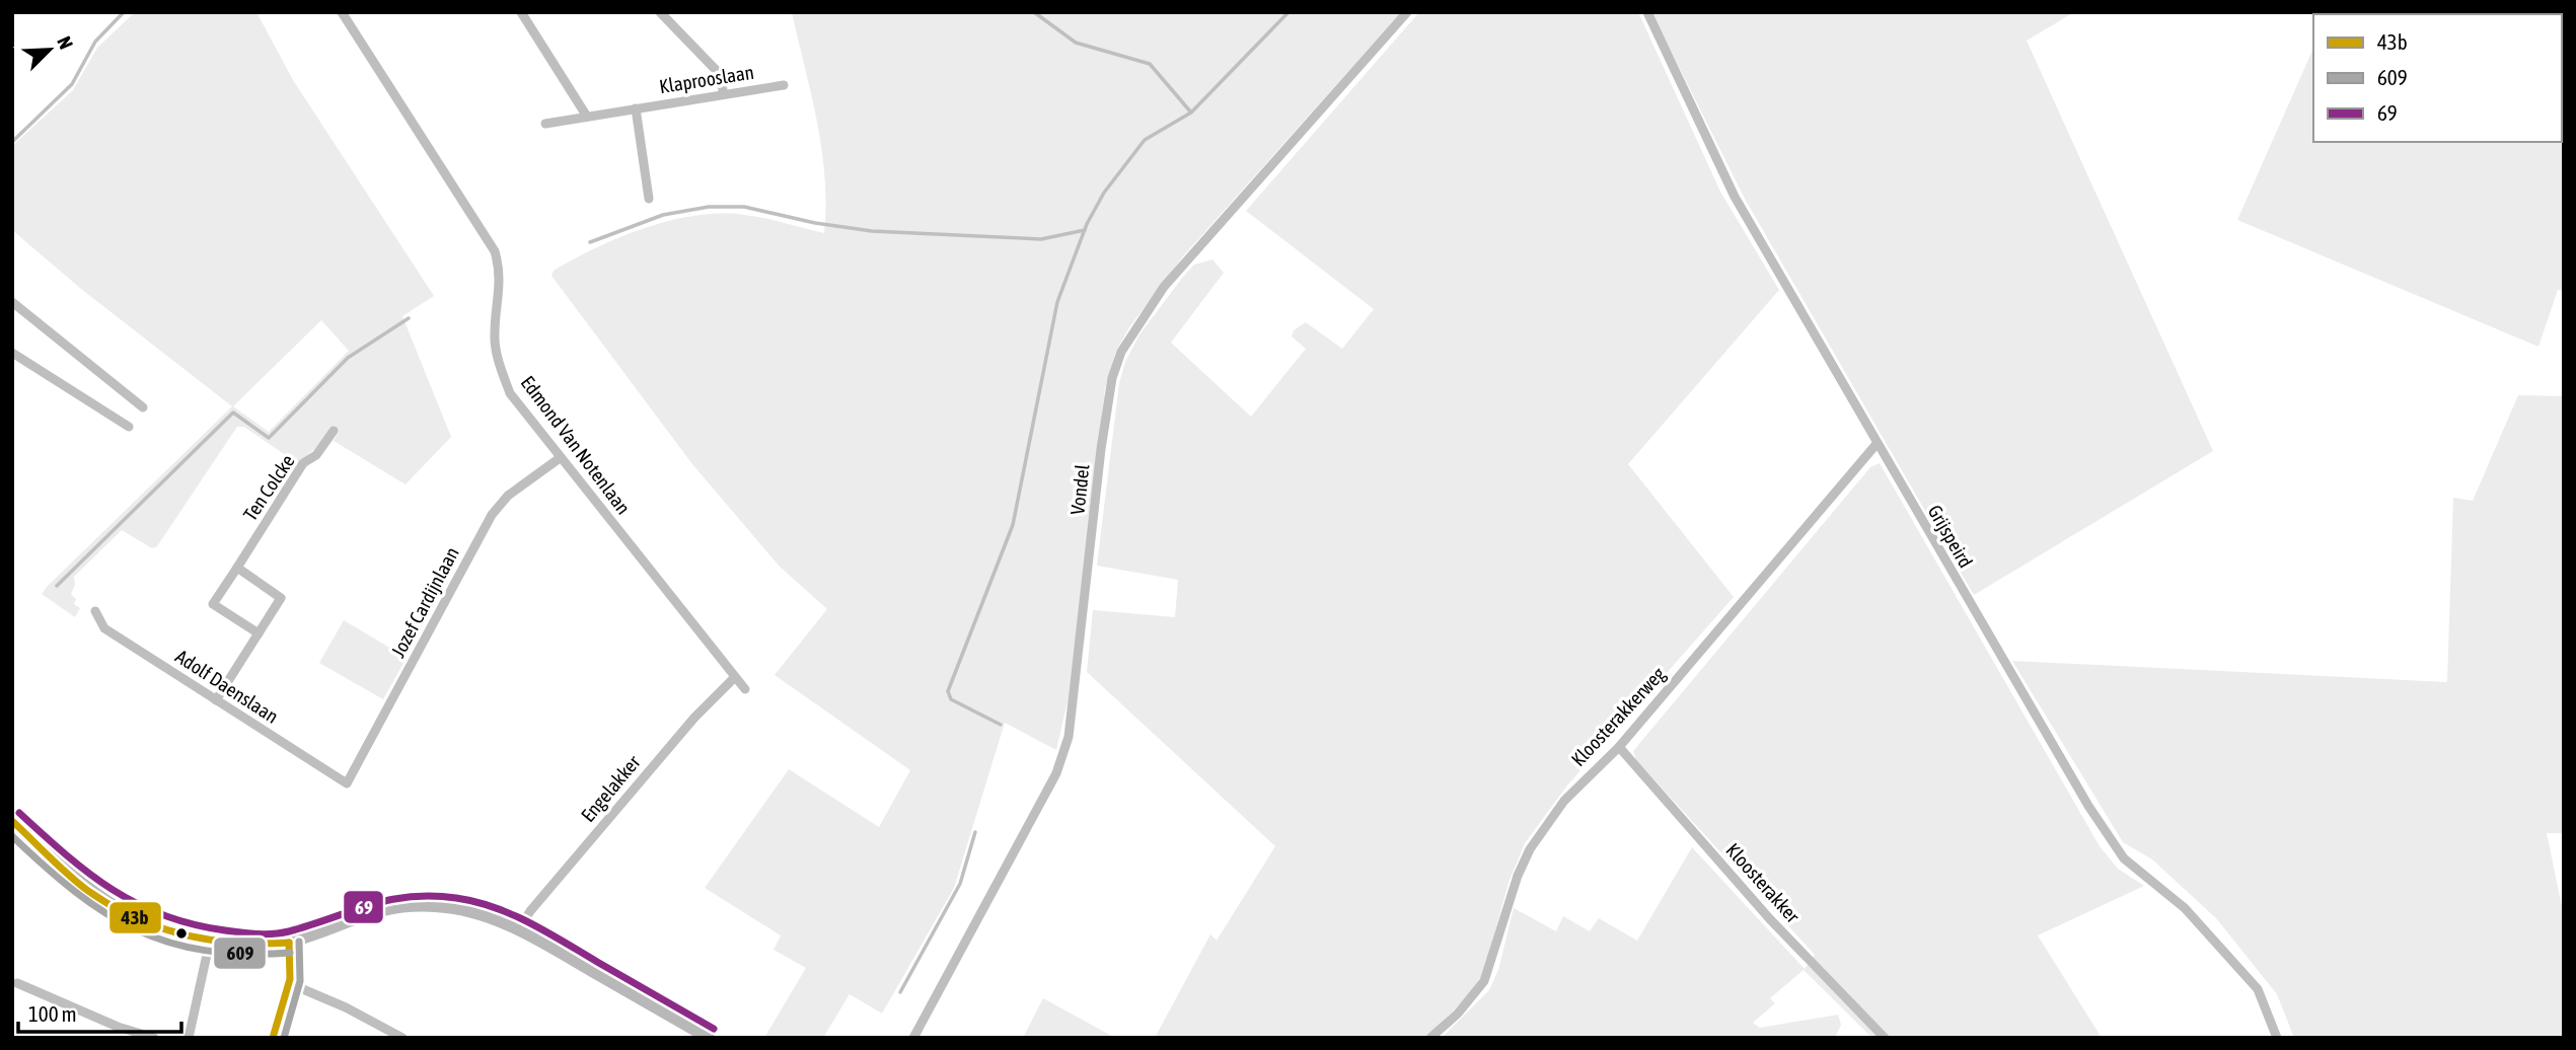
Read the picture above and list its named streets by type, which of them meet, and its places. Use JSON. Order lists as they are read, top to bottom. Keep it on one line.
{"streets":{"street":["Klaprooslaan","Edmond Van Notenlaan","Ten Colcke","Vondel","Grijspeird","Jozef Cardijnlaan","Adolf Daenslaan","Kloosterakkerweg","Engelakker","Kloosterakker"]},"crossings":[["Edmond Van Notenlaan","Jozef Cardijnlaan"],["Edmond Van Notenlaan","Engelakker"],["Grijspeird","Kloosterakkerweg"],["Jozef Cardijnlaan","Adolf Daenslaan"],["Kloosterakkerweg","Kloosterakker"]],"lines":["transit line 69","transit line 43b","transit line 609"],"legend":["43b","609","69"],"scale_bar":"100 m","north":"top right"}
